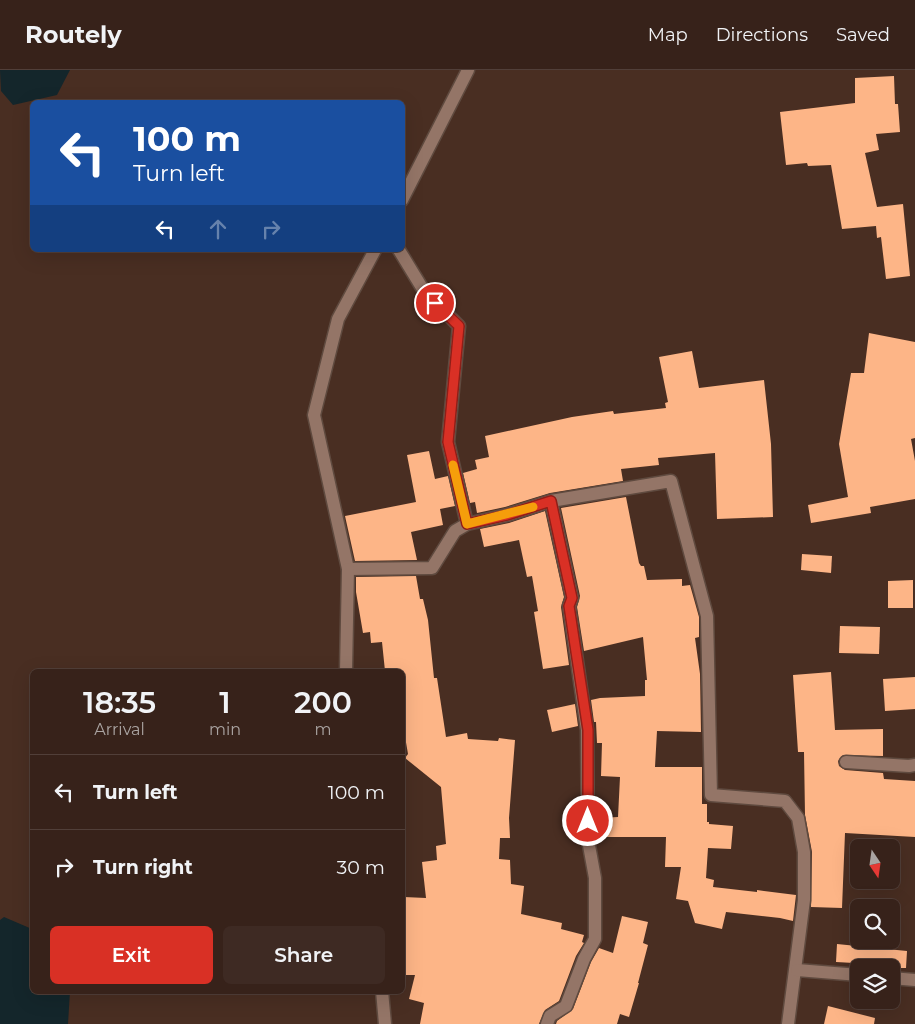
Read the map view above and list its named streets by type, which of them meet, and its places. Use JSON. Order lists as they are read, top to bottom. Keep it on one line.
{"north":"bottom","page":{"header":"Routely","nav":["Map","Directions","Saved"],"turn":["100 m","Turn left"],"eta":["18:35","Arrival","1","min","200","m"],"list":[{"name":"Turn left","value":"100 m"},{"name":"Turn right","value":"30 m"}],"buttons":["Exit","Share"]}}
